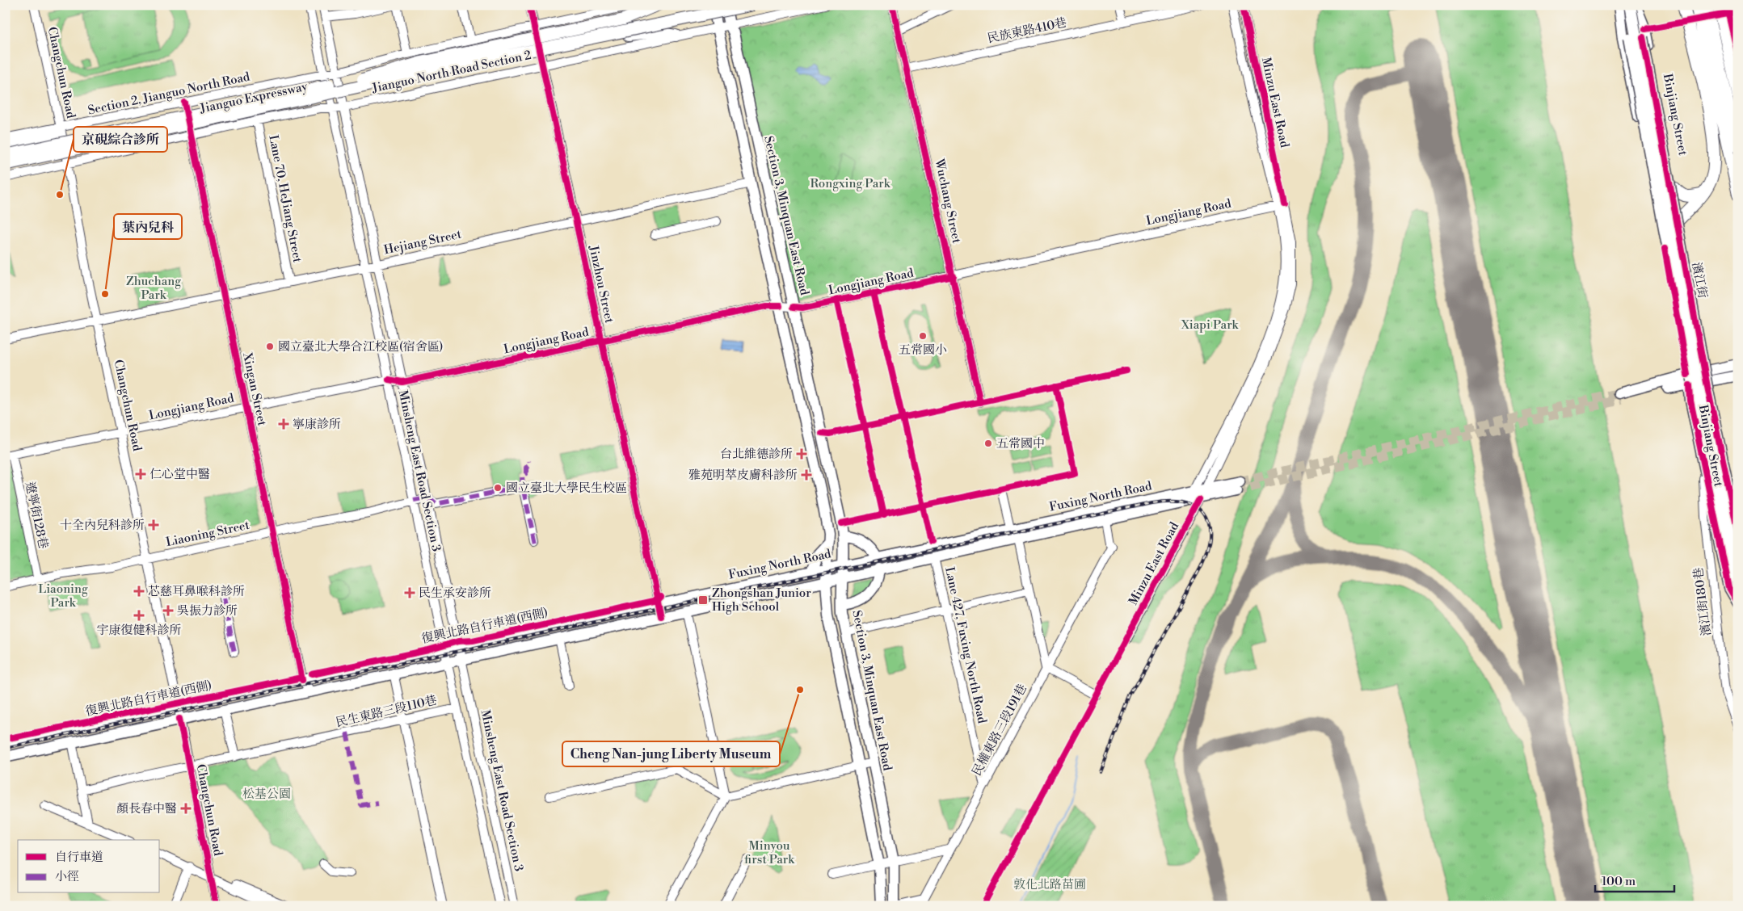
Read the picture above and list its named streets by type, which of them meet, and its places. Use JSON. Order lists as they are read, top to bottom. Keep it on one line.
{"streets":{"highway":["Jianguo Expressway"],"main road":["Binjiang Street","Section 3, Minquan East Road","濱江街","Fuxing North Road"],"street":["民族東路410巷","Jianguo North Road Section 2","Changchun Road","Section 2, Jianguo North Road","Minzu East Road","Lane 70, HeJiang Street","Wuchang Street","Longjiang Road","Hejiang Street","Jinzhou Street","Xingan Street","Minsheng East Road Section 3","遼寧街128巷","Liaoning Street","濱江街180巷","Lane 427, Fuxing North Road","民生東路三段110巷","民權東路三段191巷"],"cycle path":["復興北路自行車道(西側)"]},"crossings":[["民族東路410巷","Wuchang Street"],["Jianguo North Road Section 2","Section 2, Jianguo North Road"],["Jianguo North Road Section 2","Section 3, Minquan East Road"],["Jianguo North Road Section 2","Jinzhou Street"],["Jianguo North Road Section 2","Minsheng East Road Section 3"],["Changchun Road","Section 2, Jianguo North Road"],["Changchun Road","Longjiang Road"],["Changchun Road","Hejiang Street"],["Changchun Road","Fuxing North Road"],["Changchun Road","Liaoning Street"],["Changchun Road","民生東路三段110巷"],["Section 2, Jianguo North Road","Xingan Street"],["Section 2, Jianguo North Road","Minsheng East Road Section 3"],["Jianguo Expressway","Section 3, Minquan East Road"],["Minzu East Road","Longjiang Road"],["Minzu East Road","Fuxing North Road"],["Binjiang Street","濱江街"],["Binjiang Street","濱江街180巷"],["Lane 70, HeJiang Street","Hejiang Street"],["Wuchang Street","Longjiang Road"],["Longjiang Road","Section 3, Minquan East Road"],["Longjiang Road","Jinzhou Street"],["Longjiang Road","Xingan Street"],["Longjiang Road","Minsheng East Road Section 3"],["Longjiang Road","遼寧街128巷"],["Section 3, Minquan East Road","Hejiang Street"],["Section 3, Minquan East Road","Fuxing North Road"],["Section 3, Minquan East Road","民權東路三段191巷"],["Hejiang Street","Jinzhou Street"],["Hejiang Street","Xingan Street"],["Hejiang Street","Minsheng East Road Section 3"],["Jinzhou Street","Fuxing North Road"],["Xingan Street","Fuxing North Road"],["Xingan Street","Liaoning Street"],["Minsheng East Road Section 3","Fuxing North Road"],["Minsheng East Road Section 3","Liaoning Street"],["Minsheng East Road Section 3","民生東路三段110巷"],["Fuxing North Road","Lane 427, Fuxing North Road"],["Fuxing North Road","民權東路三段191巷"],["遼寧街128巷","Liaoning Street"],["Lane 427, Fuxing North Road","民權東路三段191巷"]],"parks":["Rongxing Park","Zhuchang Park","Xiapi Park","Liaoning Park","松基公園","Minyou first Park","敦化北路苗圃"],"places":{"other":["京硯綜合診所","葉內兒科","五常國小","國立臺北大學合江校區(宿舍區)","五常國中","國立臺北大學民生校區","Cheng Nan-jung Liberty Museum"],"health":["寧康診所","台北維德診所","仁心堂中醫","雅苑明萃皮膚科診所","十全內兒科診所","芯慈耳鼻喉科診所","民生承安診所","吳振力診所","宇康復健科診所","顏長春中醫"],"transit":["Zhongshan Junior High School"]},"legend":["自行車道","小徑"],"scale_bar":"100 m"}
